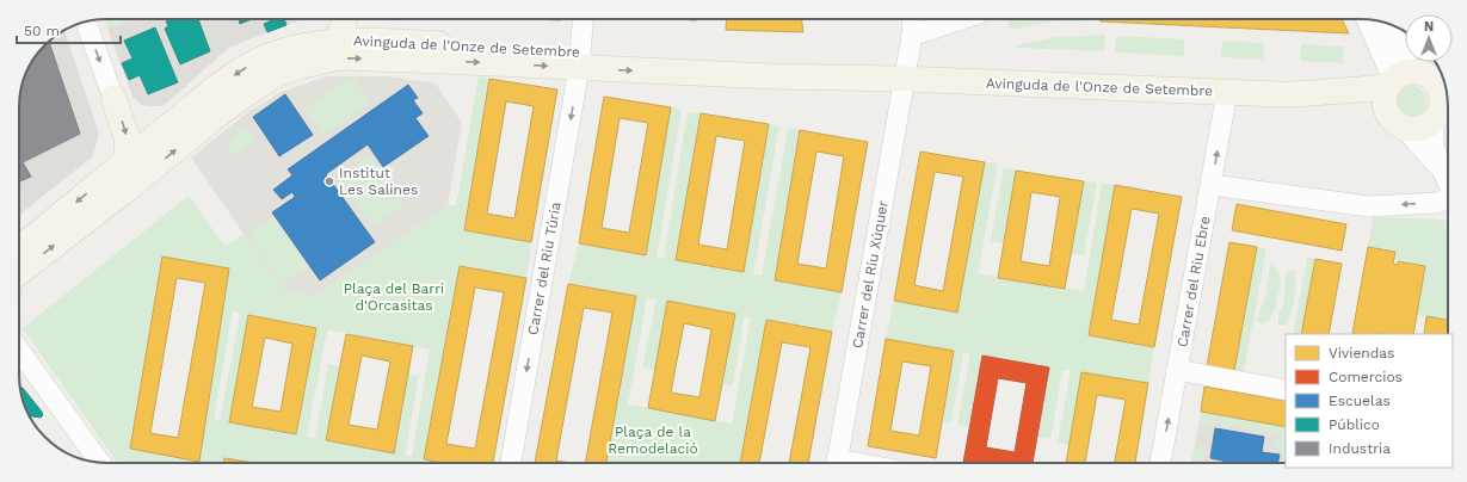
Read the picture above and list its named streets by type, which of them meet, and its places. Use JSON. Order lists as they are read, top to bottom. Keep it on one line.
{"streets":{"main road":["Avinguda de l'Onze de Setembre"],"street":["Carrer del Riu Túria","Carrer del Riu Xúquer","Carrer del Riu Ebre"]},"crossings":[["Avinguda de l'Onze de Setembre","Carrer del Riu Túria"],["Avinguda de l'Onze de Setembre","Carrer del Riu Xúquer"],["Avinguda de l'Onze de Setembre","Carrer del Riu Ebre"]],"one_way":["Carrer del Riu Túria","Carrer del Riu Ebre"],"parks":["Plaça del Barri d'Orcasitas","Plaça de la Remodelació"],"places":["Institut Les Salines"],"legend":["Viviendas","Comercios","Escuelas","Público","Industria"],"scale_bar":"50 m","north":"top"}
